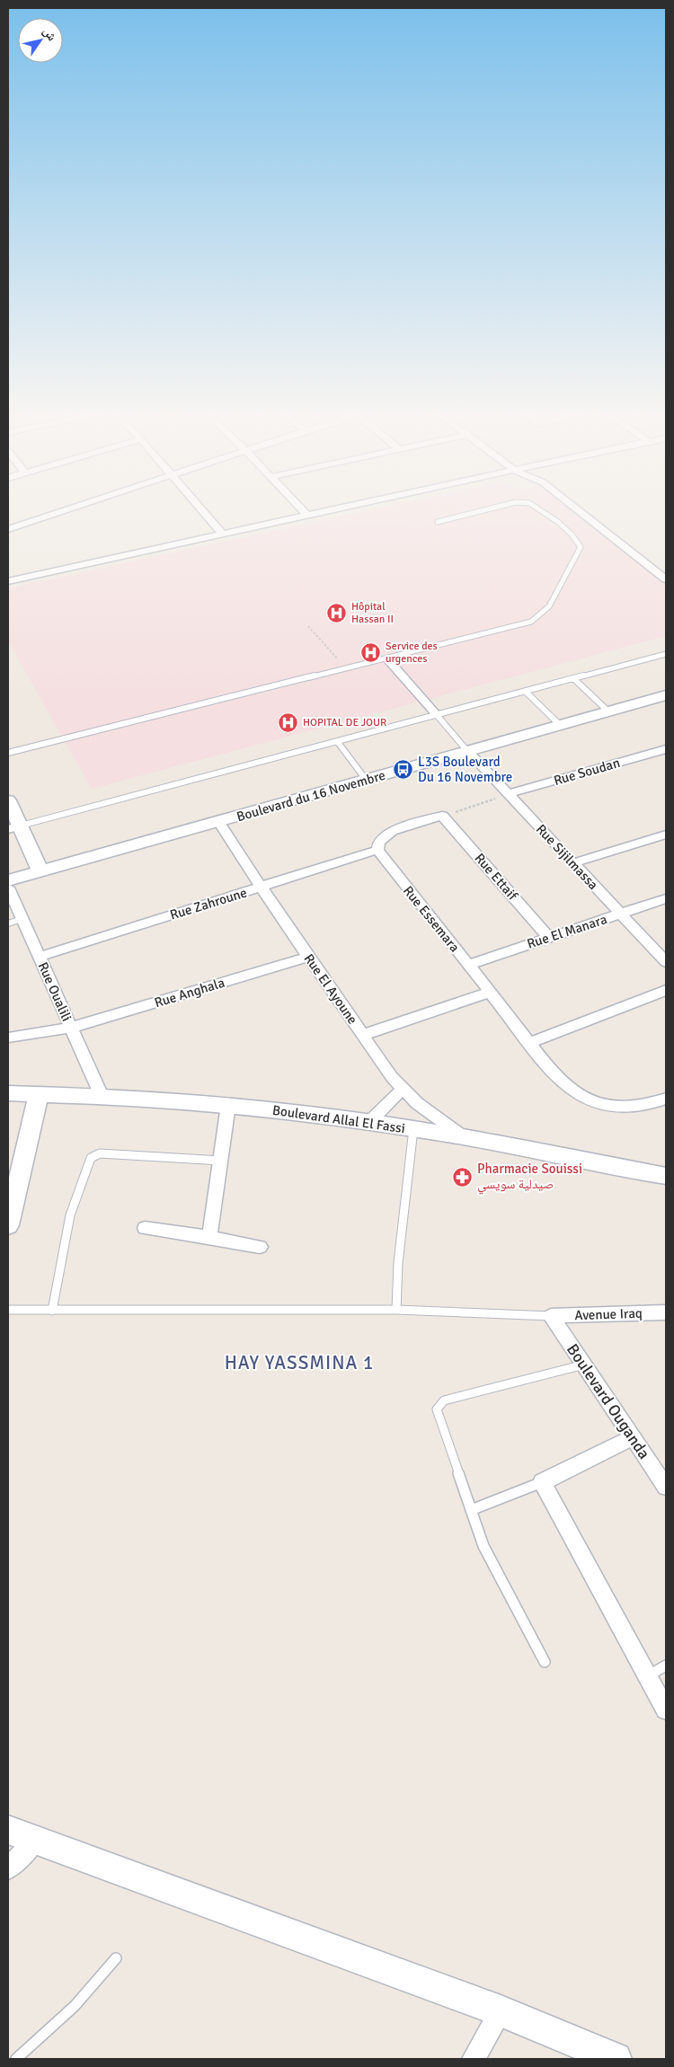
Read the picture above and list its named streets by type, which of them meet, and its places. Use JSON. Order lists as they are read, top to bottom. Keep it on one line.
{"streets":{"street":["Rue Soudan","Boulevard du 16 Novembre","Rue Sijilmassa","Rue Ettaif","Rue Zahroune","Rue Essemara","Rue El Manara","Rue El Ayoune","Rue Oualili","Rue Anghala","Boulevard Allal El Fassi","Avenue Iraq","Boulevard Ouganda"]},"crossings":[["Rue Soudan","Rue Sijilmassa"],["Boulevard du 16 Novembre","Rue Sijilmassa"],["Boulevard du 16 Novembre","Rue El Ayoune"],["Rue Sijilmassa","Rue El Manara"],["Rue Ettaif","Rue El Manara"],["Rue Zahroune","Rue Essemara"],["Rue Zahroune","Rue El Ayoune"],["Rue Zahroune","Rue Oualili"],["Rue Essemara","Rue El Manara"],["Rue El Ayoune","Rue Anghala"],["Rue El Ayoune","Boulevard Allal El Fassi"],["Rue Oualili","Rue Anghala"],["Rue Oualili","Boulevard Allal El Fassi"],["Avenue Iraq","Boulevard Ouganda"]],"districts":["HAY YASSMINA 1"],"places":{"hospital":["Hôpital Hassan II","Service des urgences","HOPITAL DE JOUR"],"bus stop":["L3S Boulevard Du 16 Novembre"],"pharmacy":["Pharmacie Souissi صيدلية سويسي"]},"north":"top right"}
